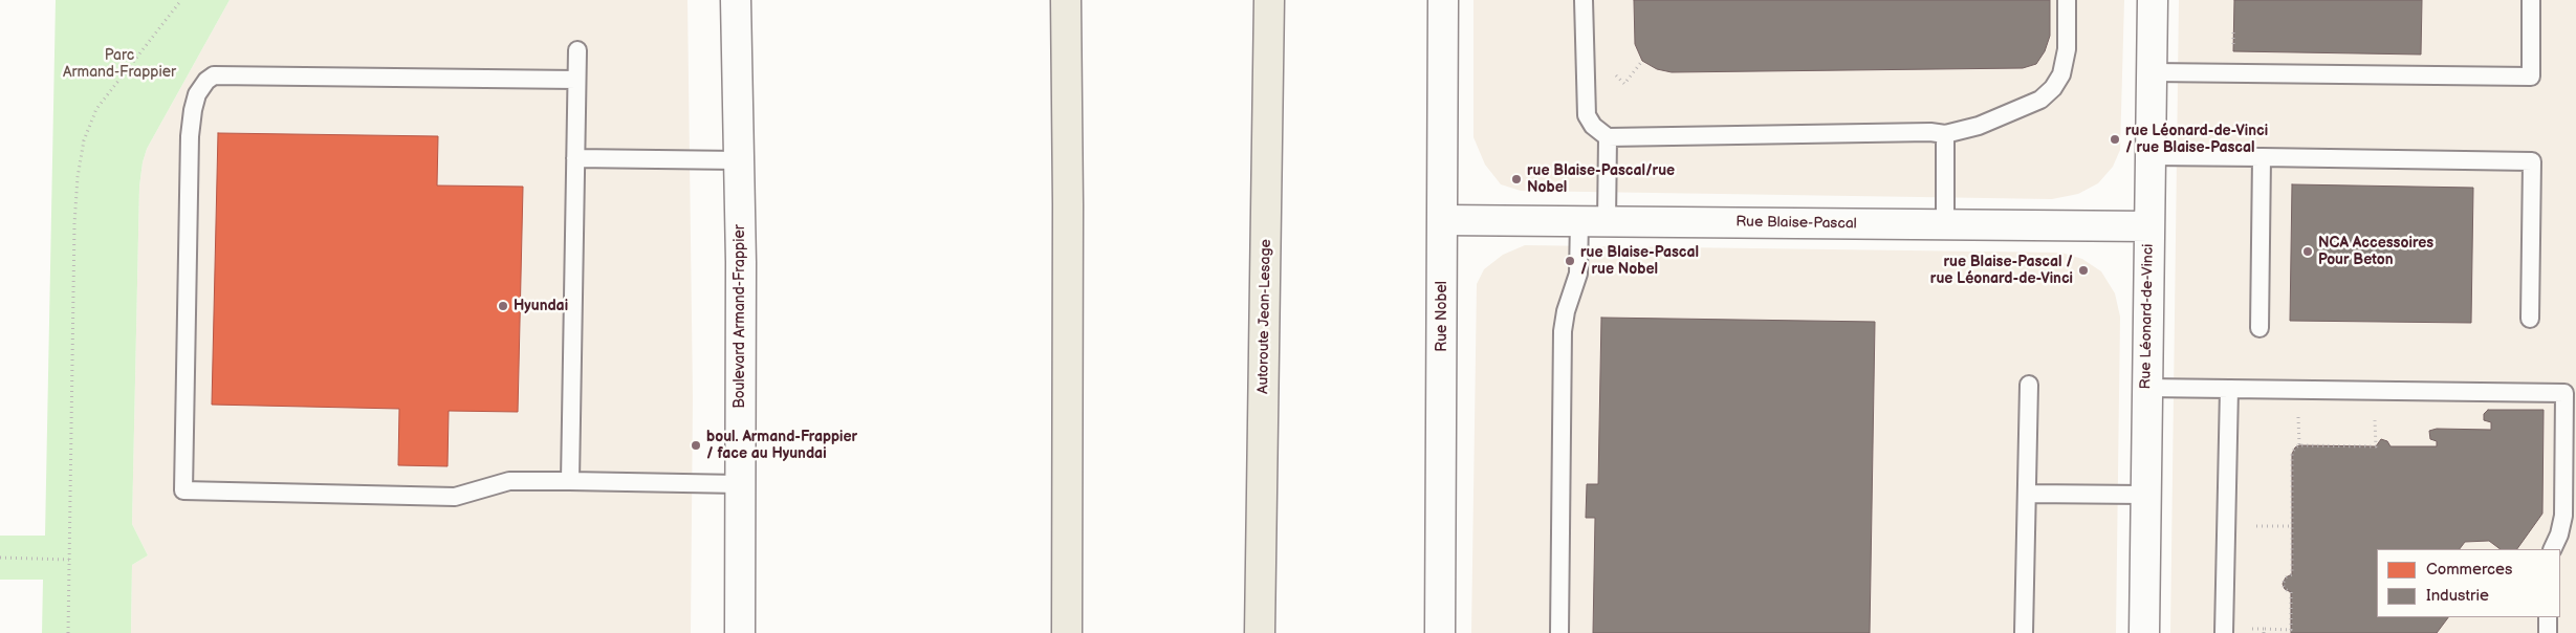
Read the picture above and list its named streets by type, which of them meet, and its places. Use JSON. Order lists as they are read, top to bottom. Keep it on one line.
{"streets":{"highway":["Autoroute Jean-Lesage"],"street":["Rue Blaise-Pascal","Boulevard Armand-Frappier","Rue Nobel","Rue Léonard-de-Vinci"]},"crossings":[["Rue Blaise-Pascal","Rue Nobel"],["Rue Blaise-Pascal","Rue Léonard-de-Vinci"]],"parks":["Parc Armand-Frappier"],"places":["rue Léonard-de-Vinci / rue Blaise-Pascal","rue Blaise-Pascal/rue Nobel","NCA Accessoires Pour Beton","rue Blaise-Pascal / rue Nobel","rue Blaise-Pascal / rue Léonard-de-Vinci","Hyundai","boul. Armand-Frappier / face au Hyundai"],"legend":["Commerces","Industrie"]}
